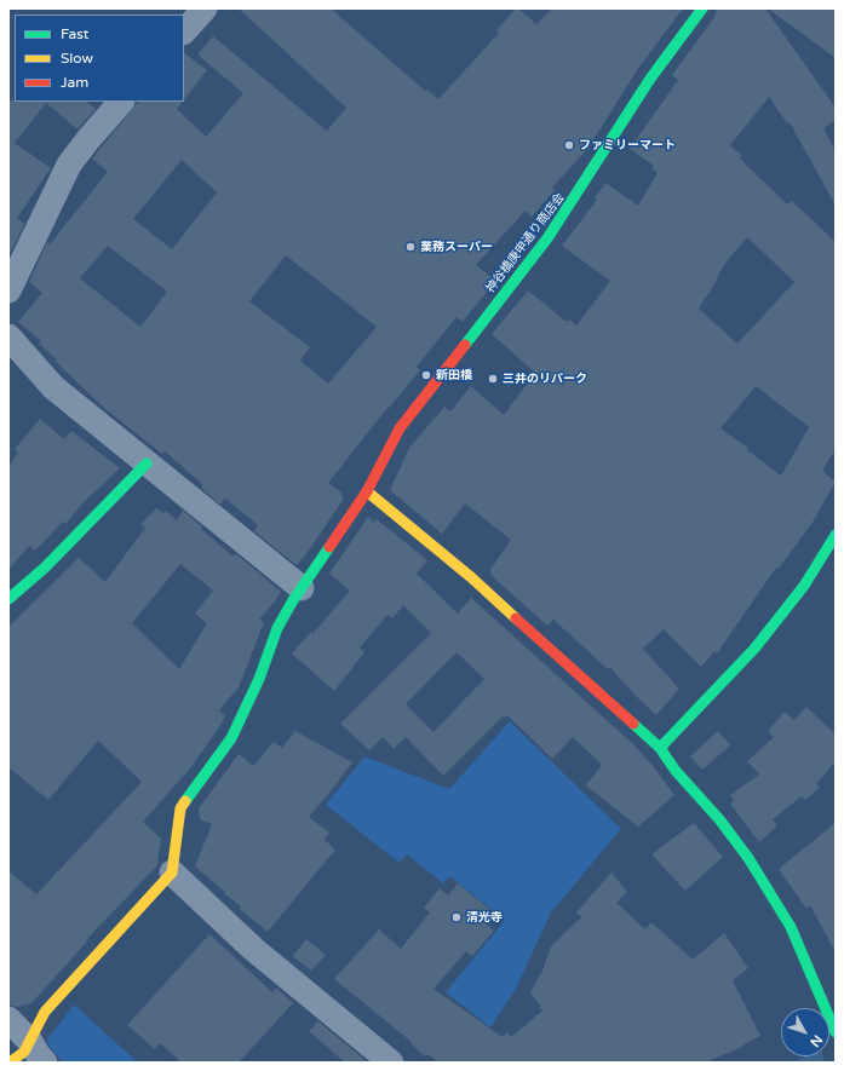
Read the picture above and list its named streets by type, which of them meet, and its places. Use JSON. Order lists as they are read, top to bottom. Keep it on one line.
{"streets":{"street":["神谷橋庚申通り商店会"]},"places":["ファミリーマート","業務スーパー","新田橋","三井のリパーク","清光寺"],"legend":["Fast","Slow","Jam"],"north":"bottom right"}
